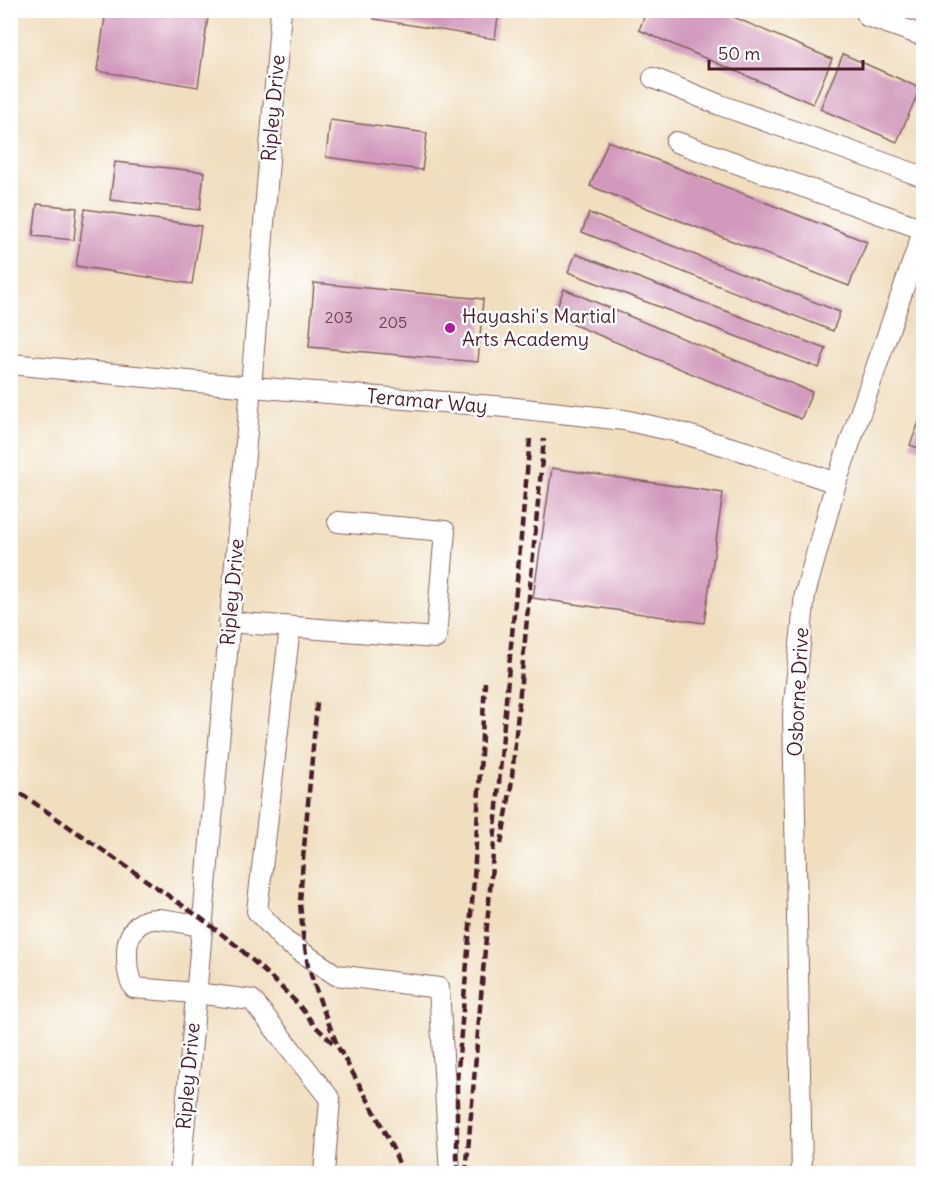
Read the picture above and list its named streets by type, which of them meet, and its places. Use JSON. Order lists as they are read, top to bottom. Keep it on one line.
{"streets":{"street":["Ripley Drive","Teramar Way","Osborne Drive"]},"crossings":[["Ripley Drive","Teramar Way"],["Teramar Way","Osborne Drive"]],"places":["Hayashi's Martial Arts Academy"],"house_numbers":["203","205"],"scale_bar":"50 m"}
